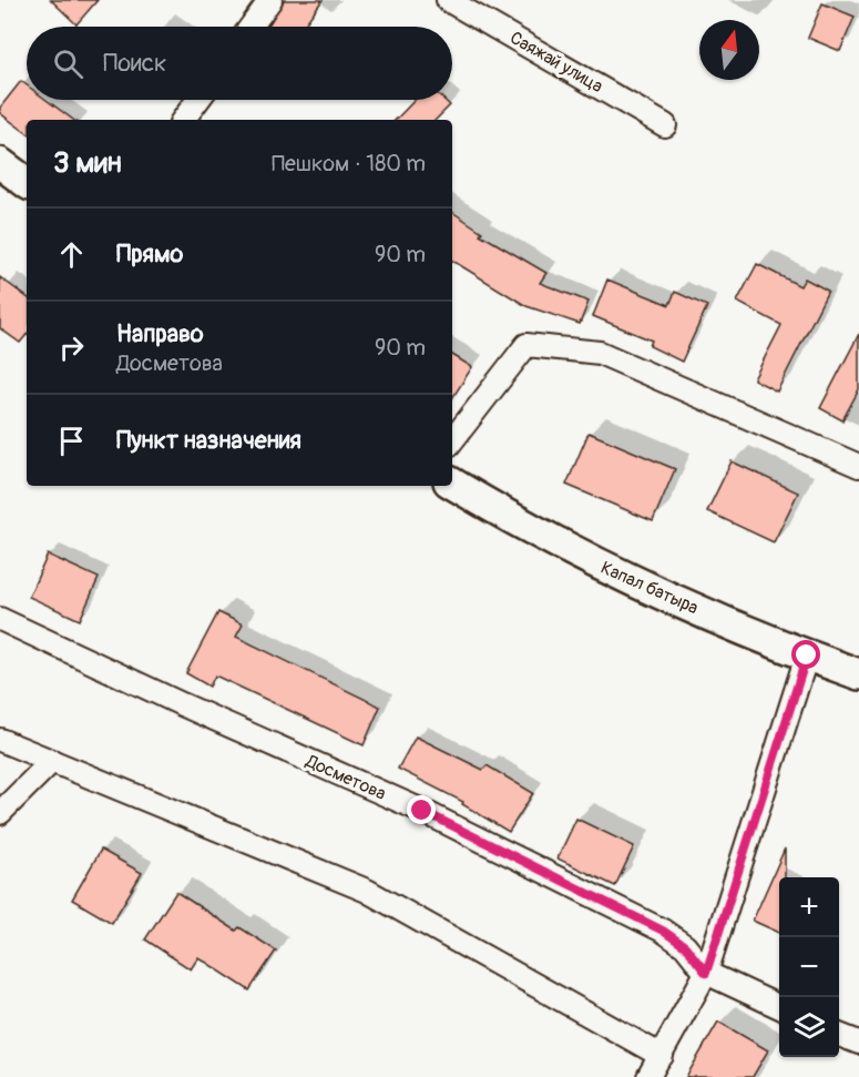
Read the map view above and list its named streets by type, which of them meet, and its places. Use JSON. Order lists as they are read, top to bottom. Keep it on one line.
{"streets":{"main road":["Капал батыра"],"street":["Саяжай улица","Досметова"]},"north":"top","page":{"search":"Поиск","heading":["3 мин","Пешком · 180 m"],"list":[["Прямо","90 m"],["Направо","Досметова","90 m"],"Пункт назначения"],"map_buttons":["+","−"]}}
